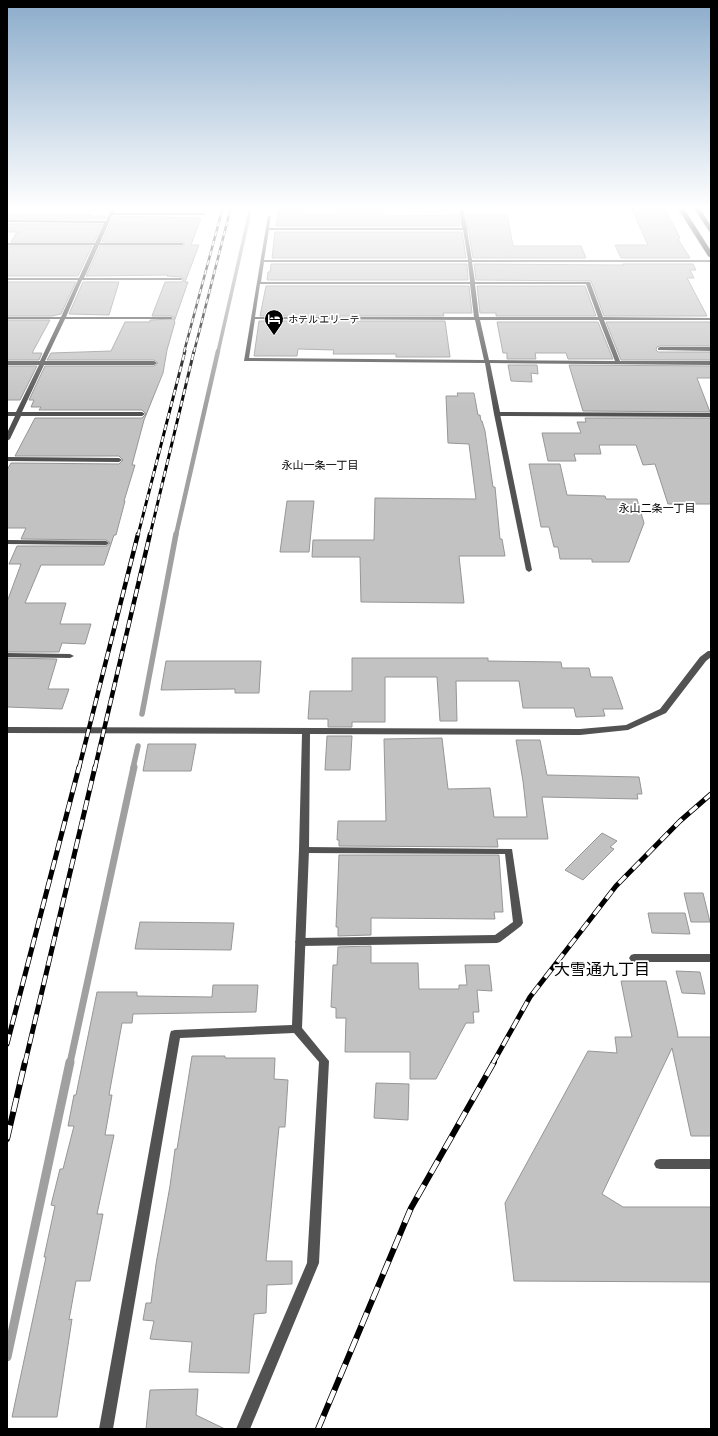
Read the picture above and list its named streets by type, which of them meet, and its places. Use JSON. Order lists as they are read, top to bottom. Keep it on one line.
{"districts":["永山一条一丁目","永山二条一丁目","大雪通九丁目"],"places":{"hotel":["ホテル エリーテ"]}}
